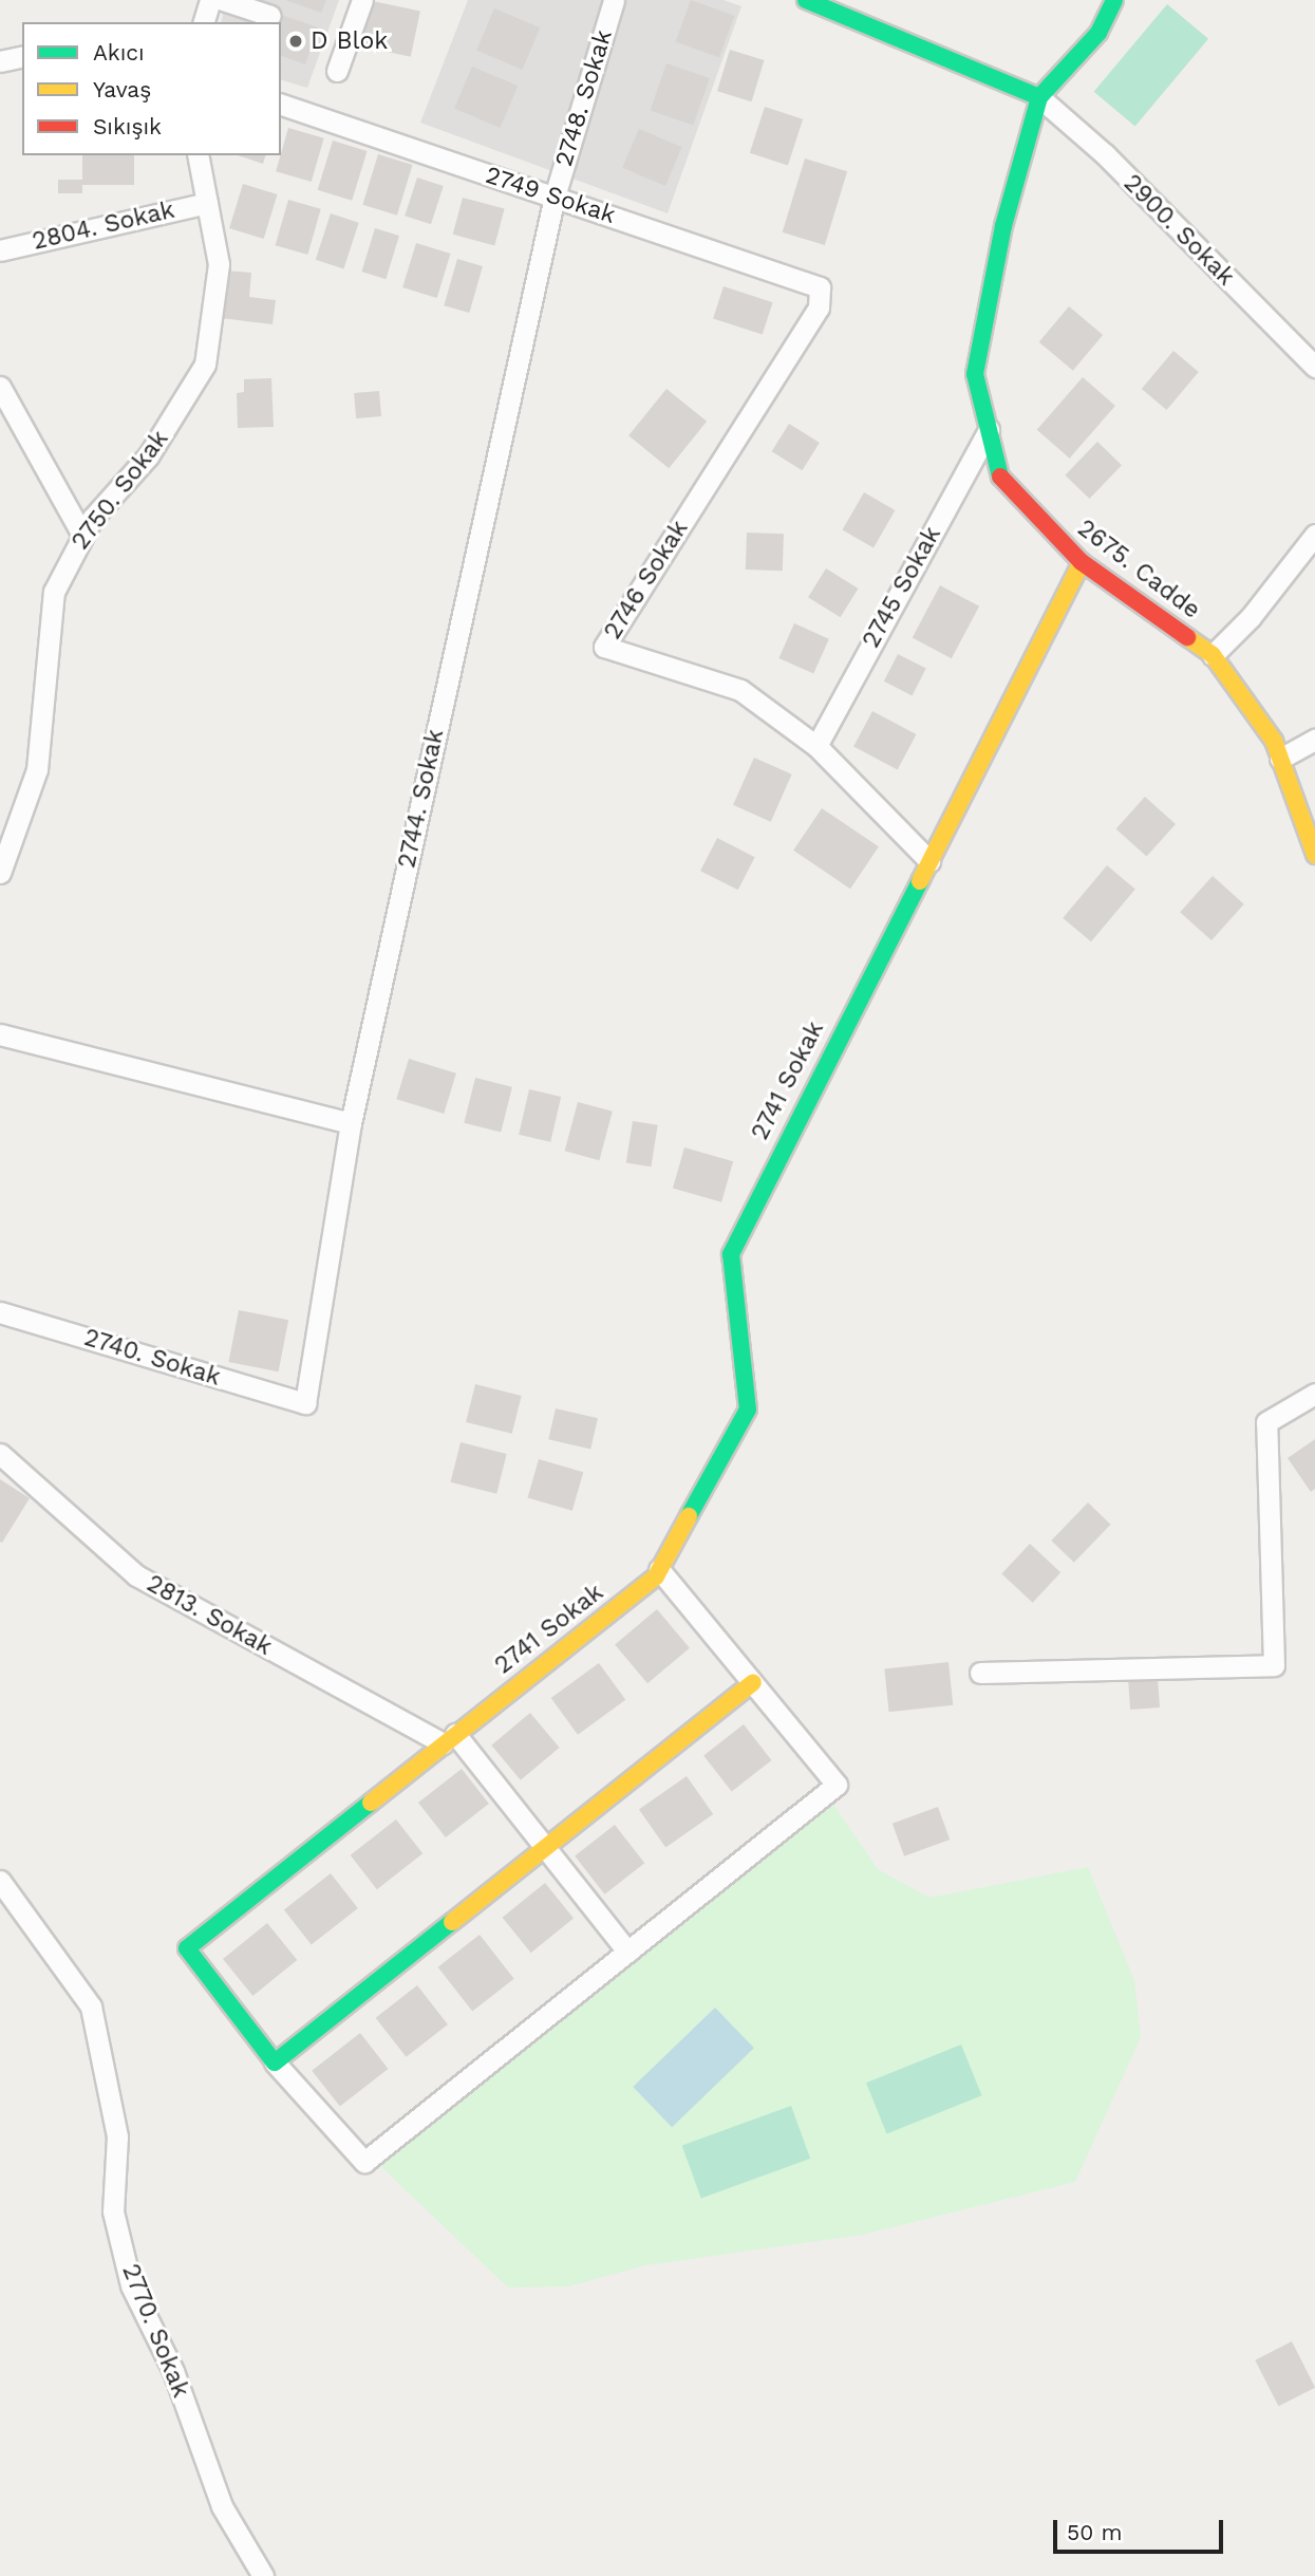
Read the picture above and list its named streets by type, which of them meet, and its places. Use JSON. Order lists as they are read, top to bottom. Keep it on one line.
{"streets":{"street":["2748. Sokak","2749 Sokak","2804. Sokak","2900. Sokak","2750. Sokak","2675. Cadde","2746 Sokak","2745 Sokak","2744. Sokak","2741 Sokak","2740. Sokak","2813. Sokak","2770. Sokak"]},"crossings":[["2748. Sokak","2749 Sokak"],["2748. Sokak","2744. Sokak"],["2749 Sokak","2746 Sokak"],["2749 Sokak","2744. Sokak"],["2804. Sokak","2750. Sokak"],["2900. Sokak","2675. Cadde"],["2675. Cadde","2745 Sokak"],["2675. Cadde","2741 Sokak"],["2746 Sokak","2745 Sokak"],["2746 Sokak","2741 Sokak"],["2744. Sokak","2740. Sokak"],["2741 Sokak","2813. Sokak"]],"places":["D Blok"],"legend":["Akıcı","Yavaş","Sıkışık"],"scale_bar":"50 m"}
